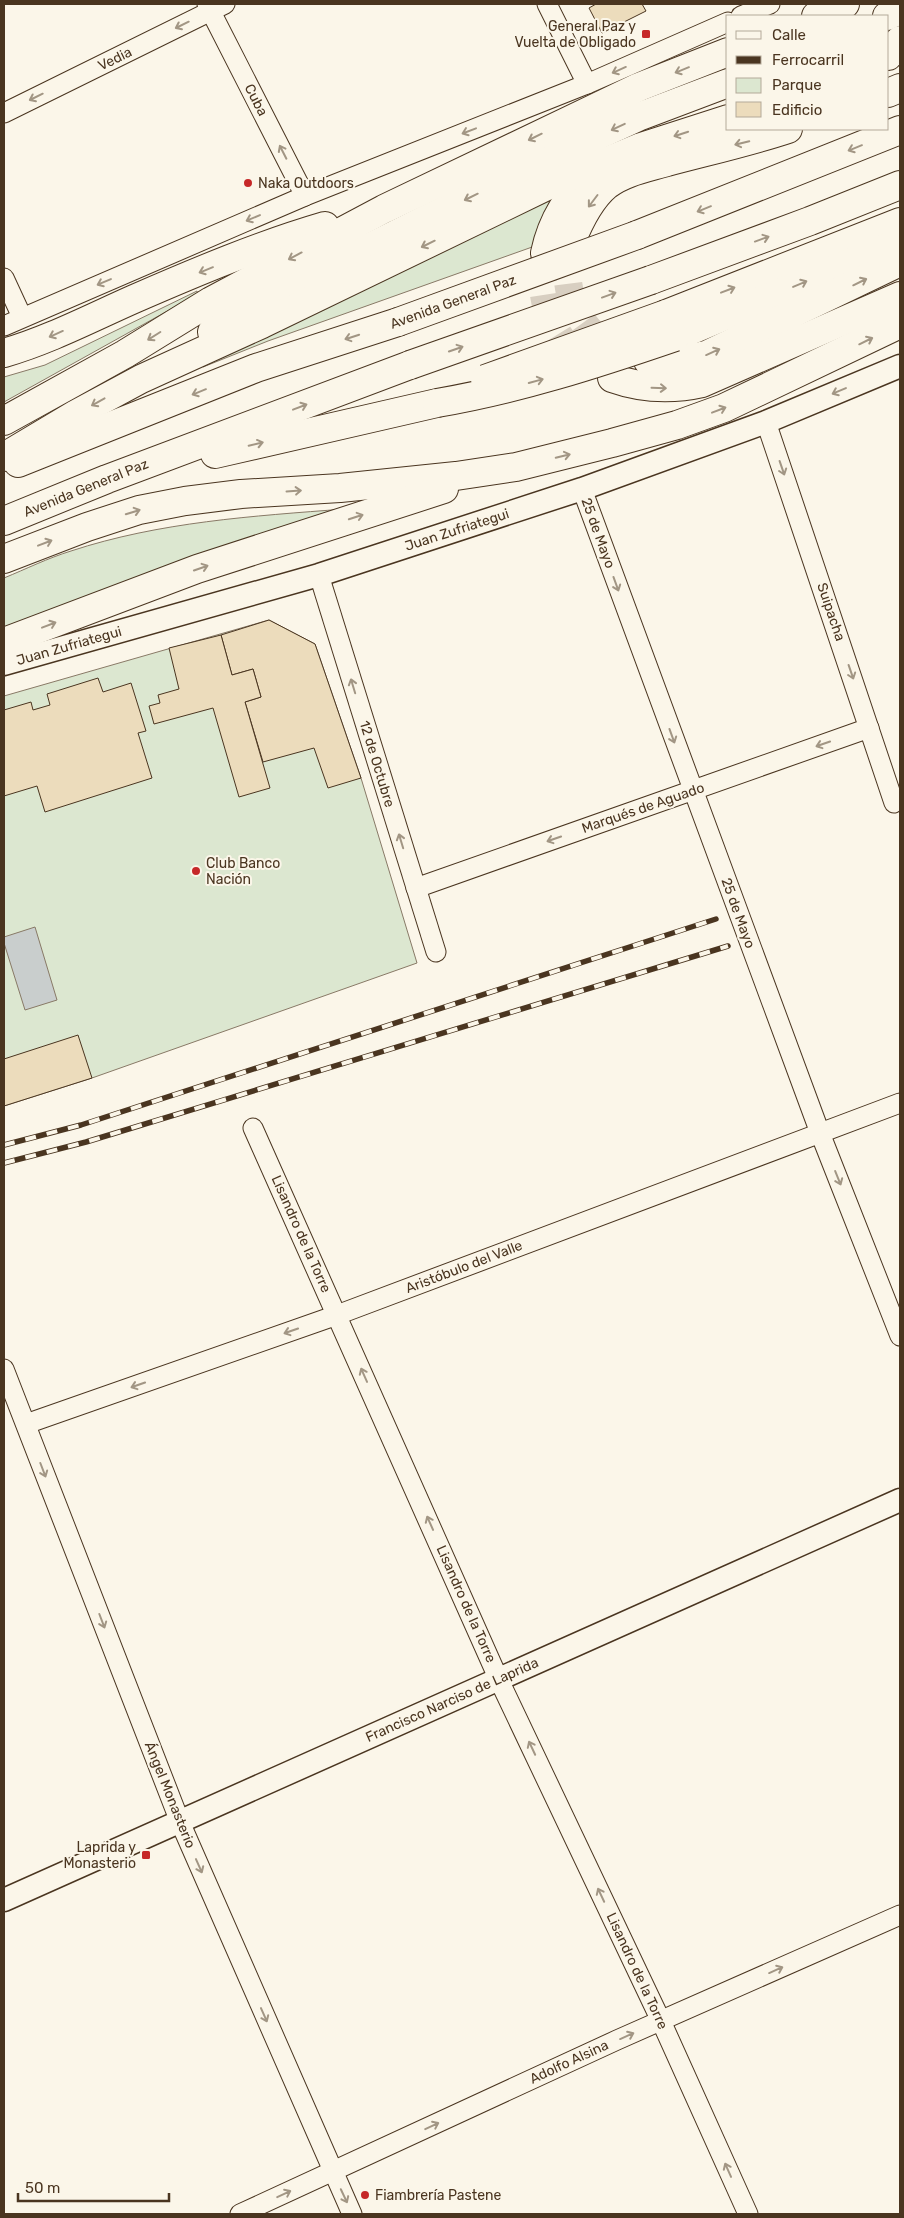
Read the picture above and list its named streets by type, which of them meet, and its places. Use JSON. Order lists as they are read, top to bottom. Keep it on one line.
{"streets":{"highway":["Avenida General Paz"],"street":["Vedia","Cuba","Juan Zufriategui","25 de Mayo","Suipacha","12 de Octubre","Marqués de Aguado","Lisandro de la Torre","Aristóbulo del Valle","Francisco Narciso de Laprida","Ángel Monasterio","Adolfo Alsina"]},"crossings":[["Vedia","Cuba"],["Juan Zufriategui","25 de Mayo"],["Juan Zufriategui","Suipacha"],["Juan Zufriategui","12 de Octubre"],["25 de Mayo","Marqués de Aguado"],["25 de Mayo","Aristóbulo del Valle"],["Suipacha","Marqués de Aguado"],["12 de Octubre","Marqués de Aguado"],["Lisandro de la Torre","Aristóbulo del Valle"],["Lisandro de la Torre","Francisco Narciso de Laprida"],["Lisandro de la Torre","Adolfo Alsina"],["Aristóbulo del Valle","Ángel Monasterio"],["Francisco Narciso de Laprida","Ángel Monasterio"],["Ángel Monasterio","Adolfo Alsina"]],"one_way":["Vedia","Cuba","25 de Mayo","Suipacha","12 de Octubre","Marqués de Aguado","Lisandro de la Torre","Aristóbulo del Valle","Ángel Monasterio","Adolfo Alsina"],"places":{"transit":["General Paz y Vuelta de Obligado","Laprida y Monasterio"],"other":["Naka Outdoors","Club Banco Nación","Fiambrería Pastene"]},"legend":["Calle","Ferrocarril","Parque","Edificio"],"scale_bar":"50 m"}
